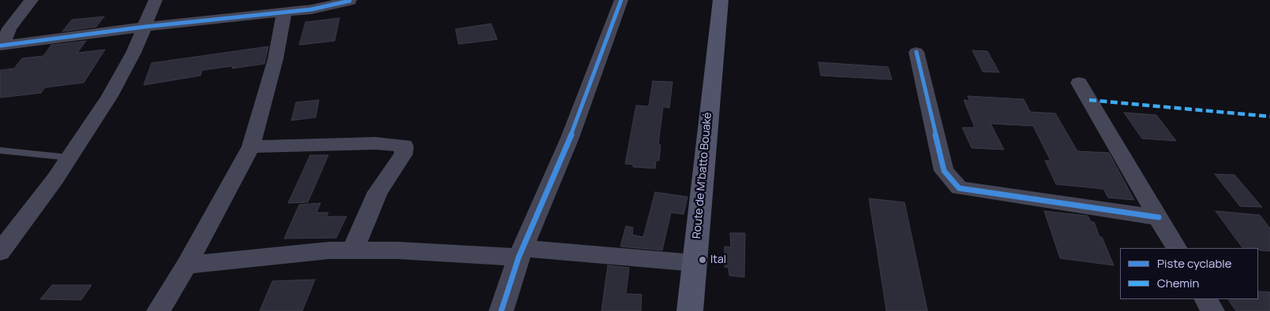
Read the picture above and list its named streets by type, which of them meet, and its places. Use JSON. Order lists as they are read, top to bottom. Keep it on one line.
{"streets":{"street":["Route de M'batto Bouaké"]},"places":["Ital"],"legend":["Piste cyclable","Chemin"]}
